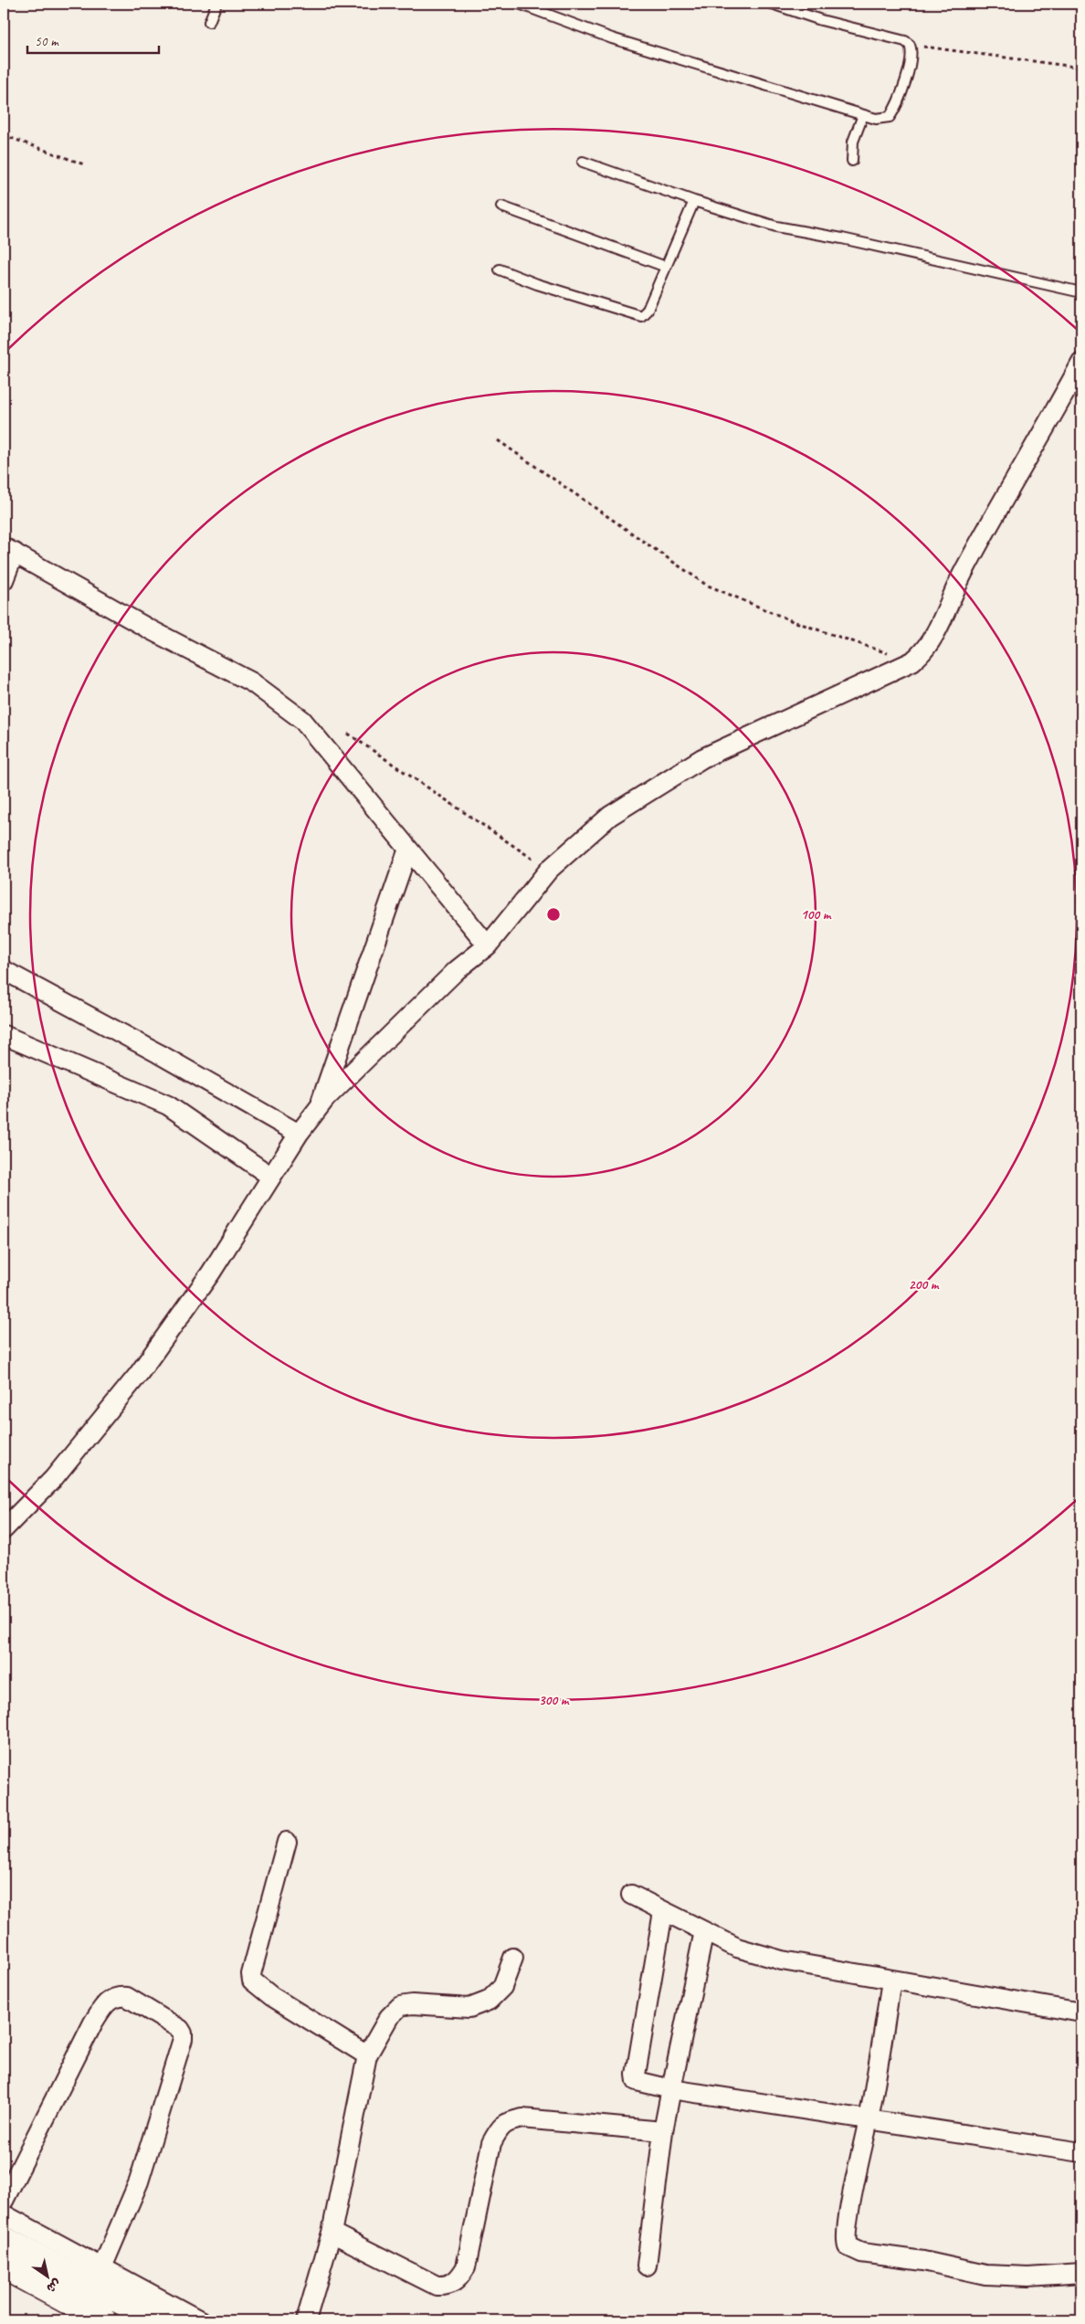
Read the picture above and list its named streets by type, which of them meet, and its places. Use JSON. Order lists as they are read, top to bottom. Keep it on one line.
{"scale_bar":"50 m","north":"bottom right","rings":["100 m","200 m","300 m"]}
